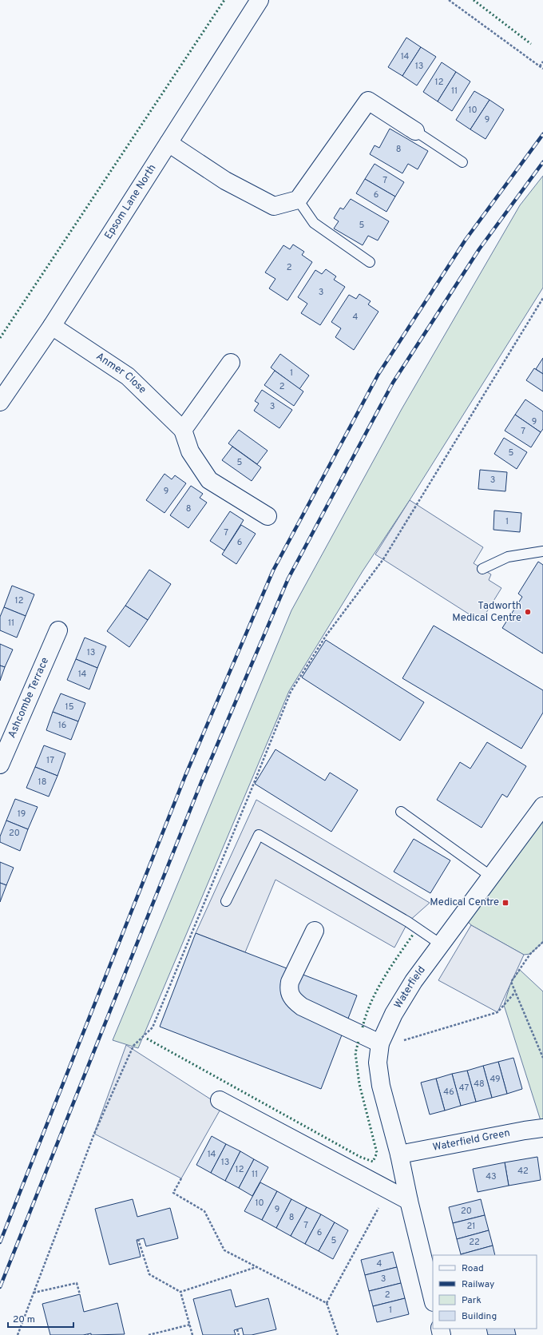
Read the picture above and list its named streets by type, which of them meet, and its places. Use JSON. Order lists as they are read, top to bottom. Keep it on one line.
{"streets":{"street":["Epsom Lane North","Anmer Close","Ashcombe Terrace","Waterfield","Waterfield Green"]},"crossings":[["Epsom Lane North","Anmer Close"],["Waterfield","Waterfield Green"]],"places":{"other":["Tadworth Medical Centre"],"transit":["Medical Centre"]},"house_numbers":["14","13","12","11","10","9","8","7","6","5","2","3","4","1","2","3","9","7","5","5","3","9","8","1","7","6","12","11","13","14","15","16","17","18","19","20","49","48","47","46","14","13","12","42","11","43","10","9","20","8","7","21","6","5","22","4","3","2","1"],"legend":["Road","Railway","Park","Building"],"scale_bar":"20 m"}
